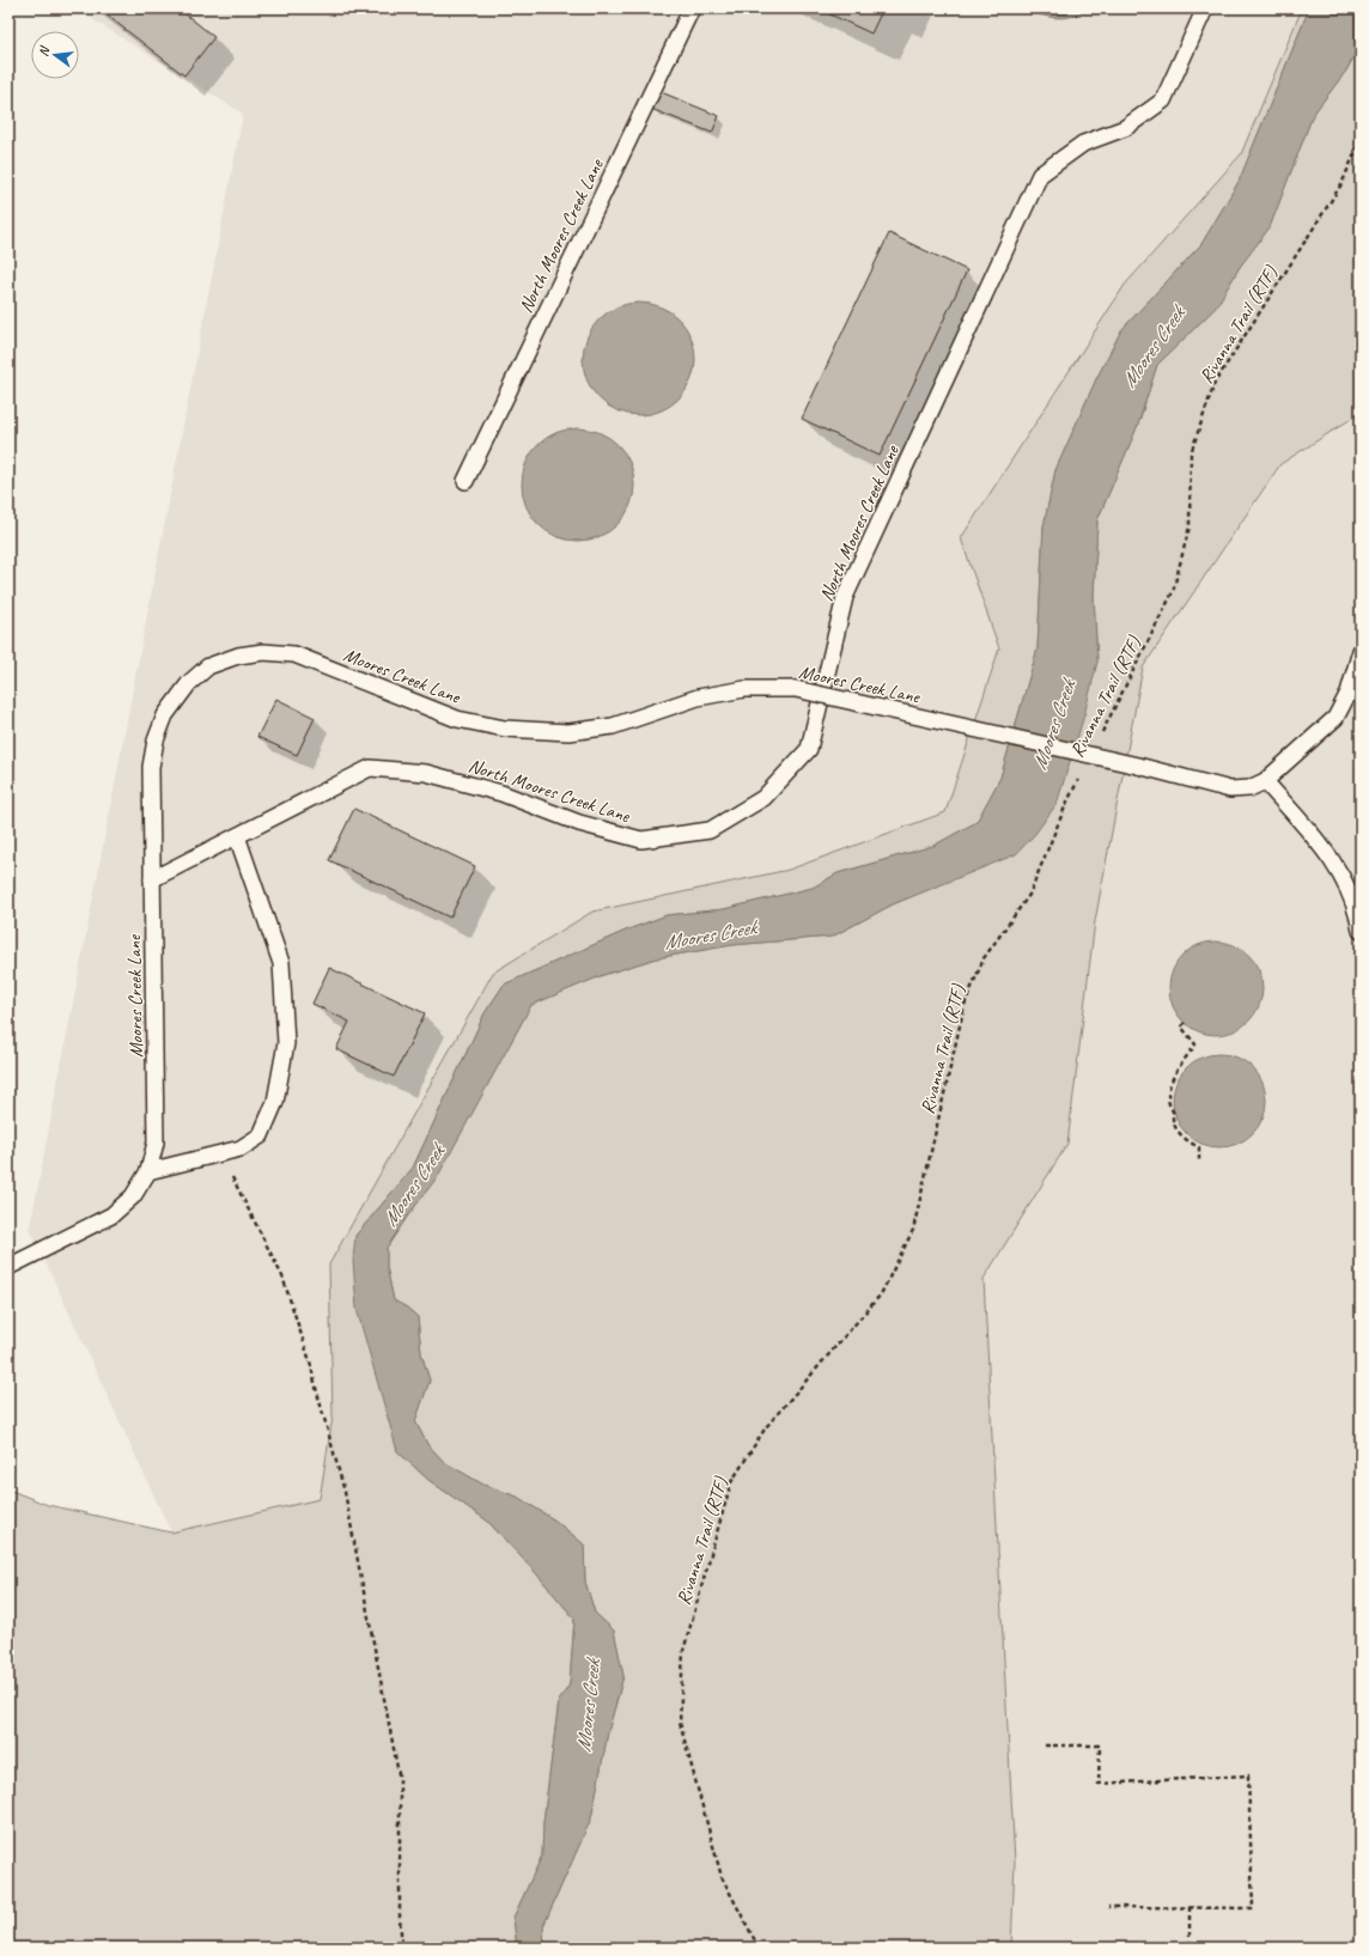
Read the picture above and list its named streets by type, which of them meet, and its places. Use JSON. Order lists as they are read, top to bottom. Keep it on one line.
{"streets":{"lane":["North Moores Creek Lane","Moores Creek Lane"],"path":["Rivanna Trail (RTF)"]},"crossings":[["North Moores Creek Lane","Moores Creek Lane"]],"water":["Moores Creek"],"north":"left"}
